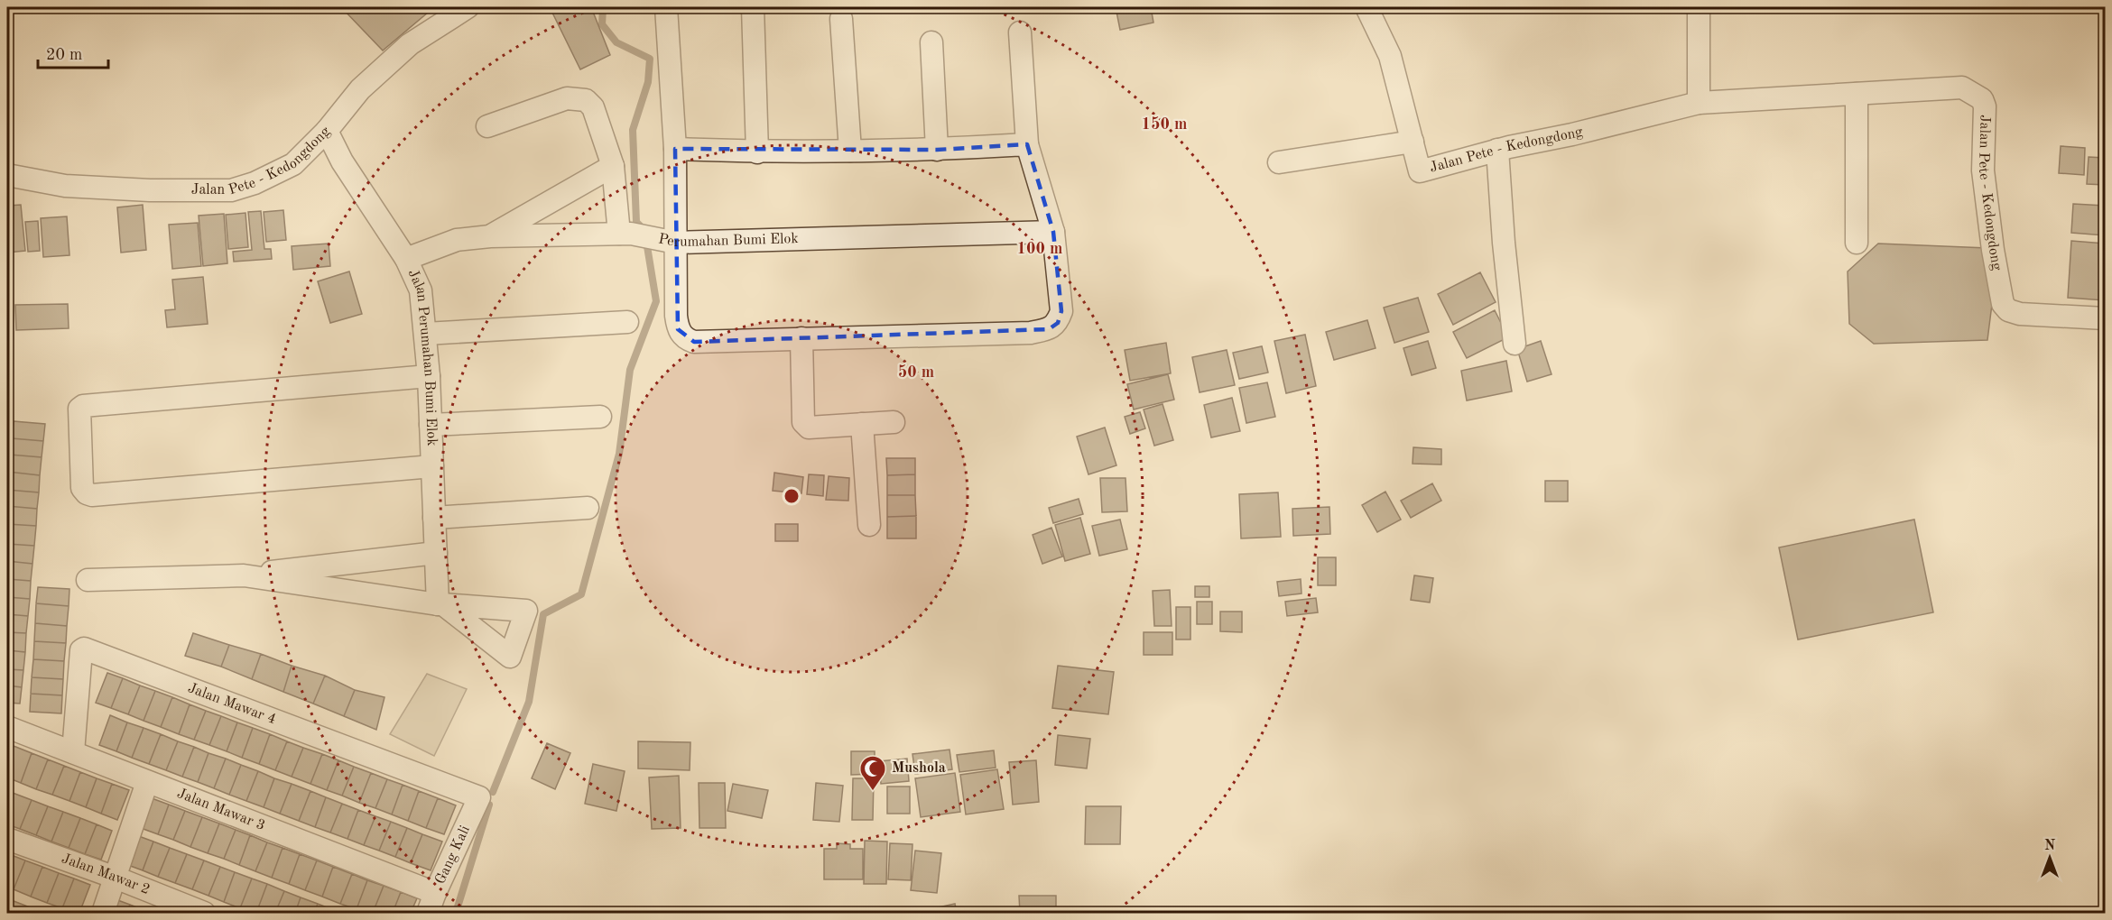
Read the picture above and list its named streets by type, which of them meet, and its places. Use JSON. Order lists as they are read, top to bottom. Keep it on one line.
{"streets":{"street":["Jalan Pete - Kedongdong","Perumahan Bumi Elok","Jalan Perumahan Bumi Elok","Jalan Mawar 4","Jalan Mawar 3","Gang Kali","Jalan Mawar 2"]},"crossings":[["Jalan Pete - Kedongdong","Jalan Perumahan Bumi Elok"],["Perumahan Bumi Elok","Jalan Perumahan Bumi Elok"],["Jalan Mawar 4","Jalan Mawar 3"],["Jalan Mawar 4","Gang Kali"],["Jalan Mawar 3","Gang Kali"]],"places":{"mosque":["Mushola"]},"scale_bar":"20 m","north":"top","rings":["150 m","100 m","50 m"]}
